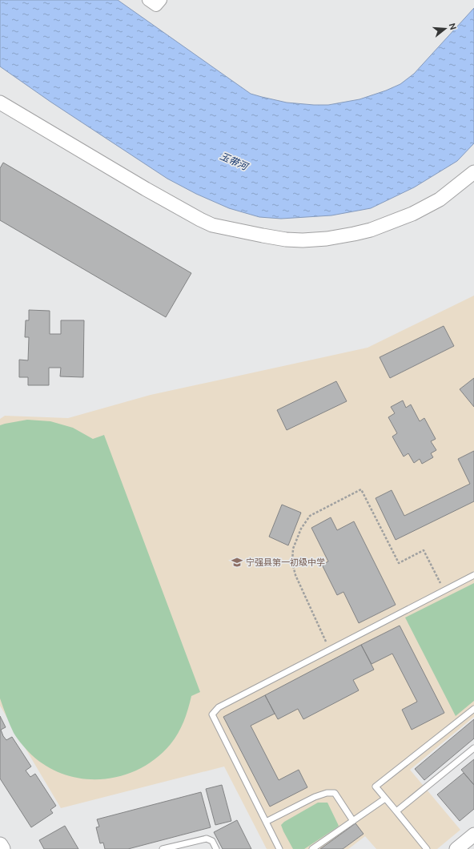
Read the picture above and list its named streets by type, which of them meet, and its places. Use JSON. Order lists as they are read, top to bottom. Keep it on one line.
{"water":["玉带河"],"places":{"school or university":["宁强县第一初级中学"]},"north":"right"}
